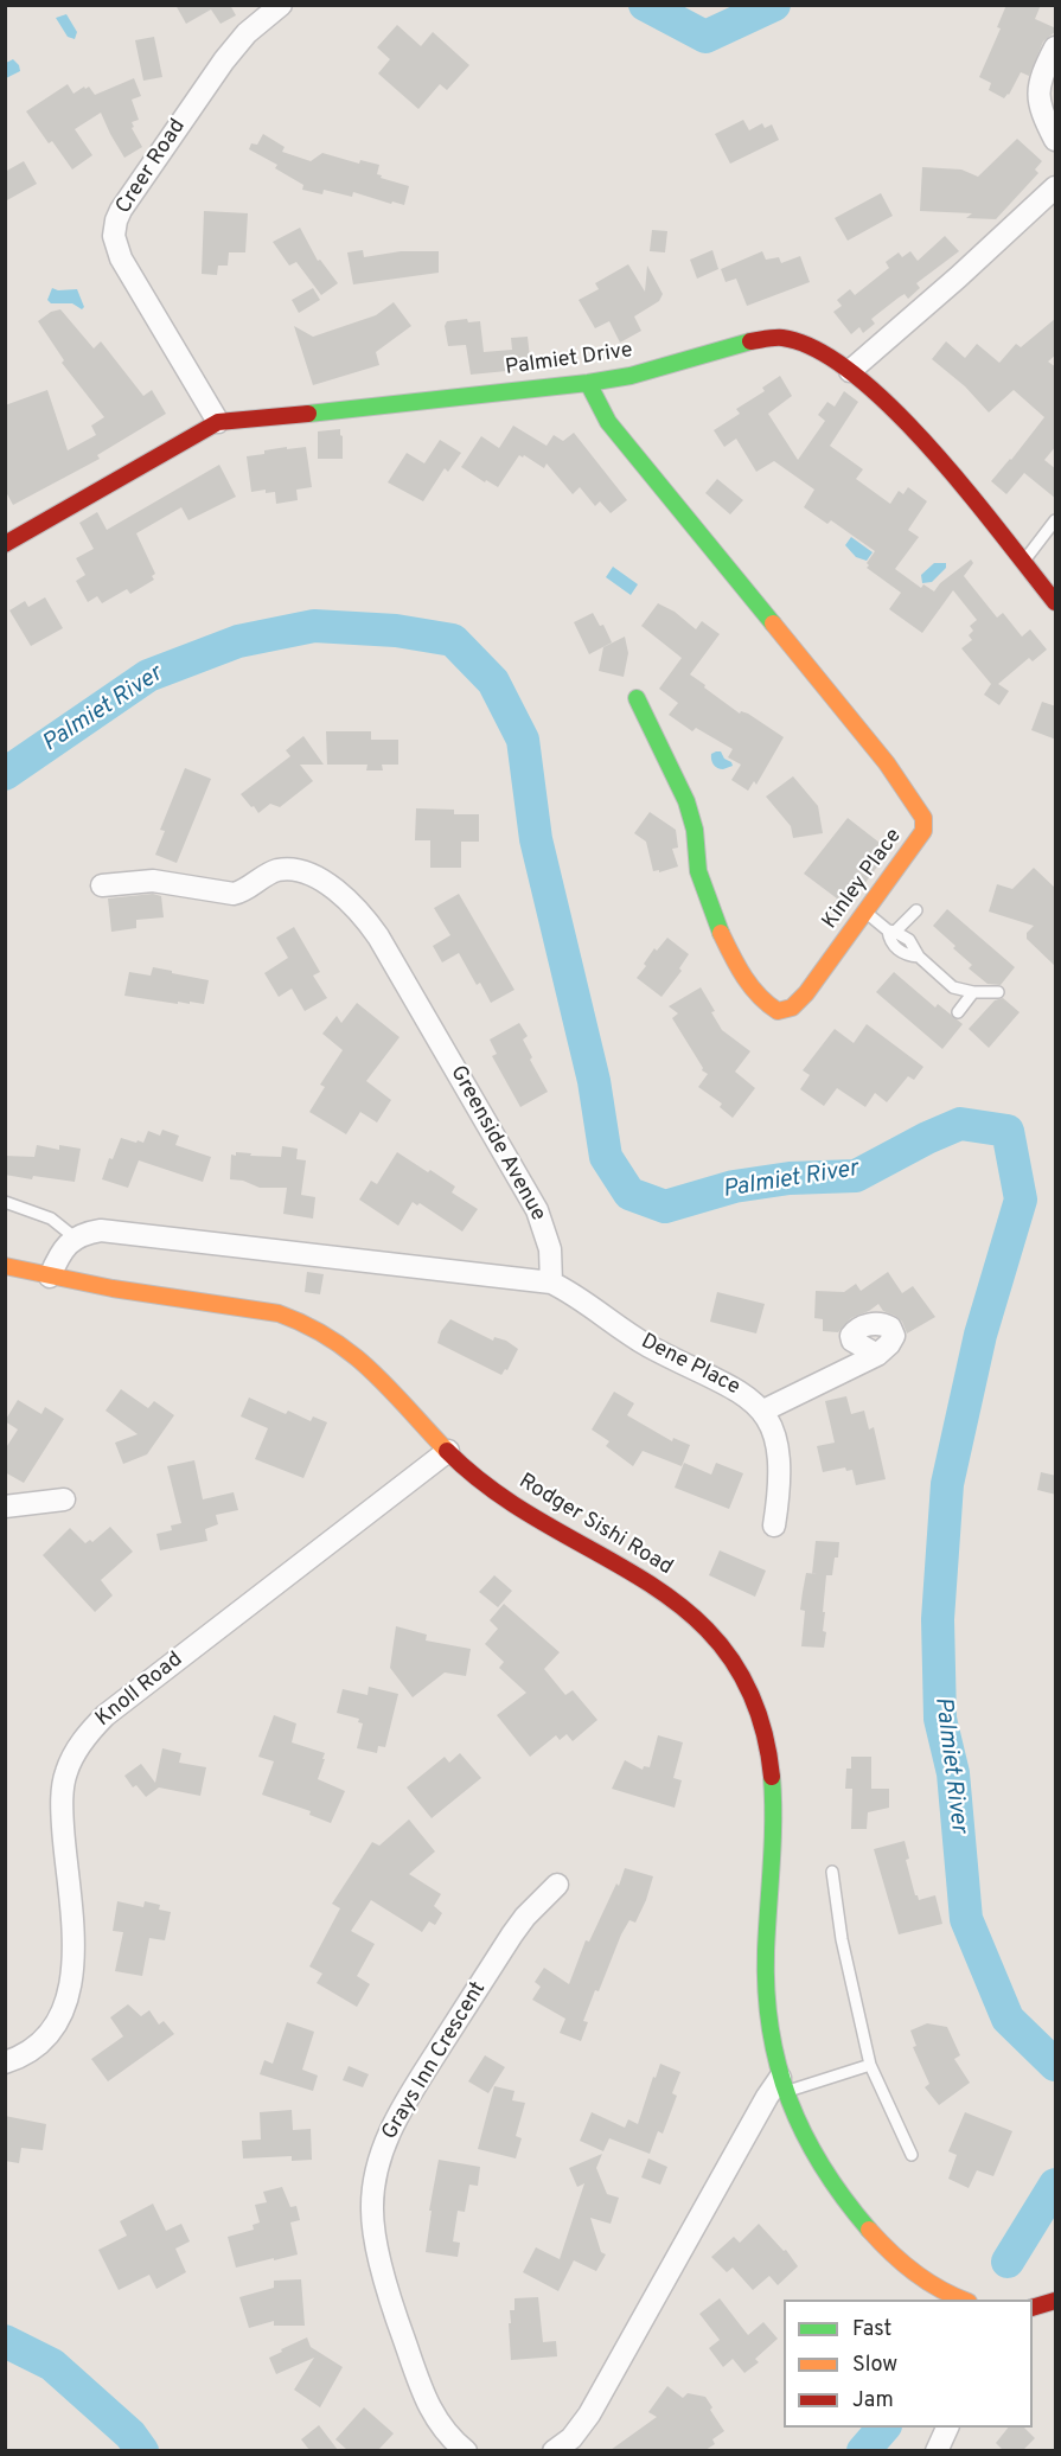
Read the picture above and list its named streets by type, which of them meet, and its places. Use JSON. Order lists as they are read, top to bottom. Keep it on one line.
{"streets":{"street":["Creer Road","Palmiet Drive","Kinley Place","Greenside Avenue","Dene Place","Rodger Sishi Road","Knoll Road","Grays Inn Crescent"]},"crossings":[["Creer Road","Palmiet Drive"],["Palmiet Drive","Kinley Place"],["Greenside Avenue","Dene Place"],["Rodger Sishi Road","Knoll Road"]],"water":["Palmiet River"],"legend":["Fast","Slow","Jam"]}
